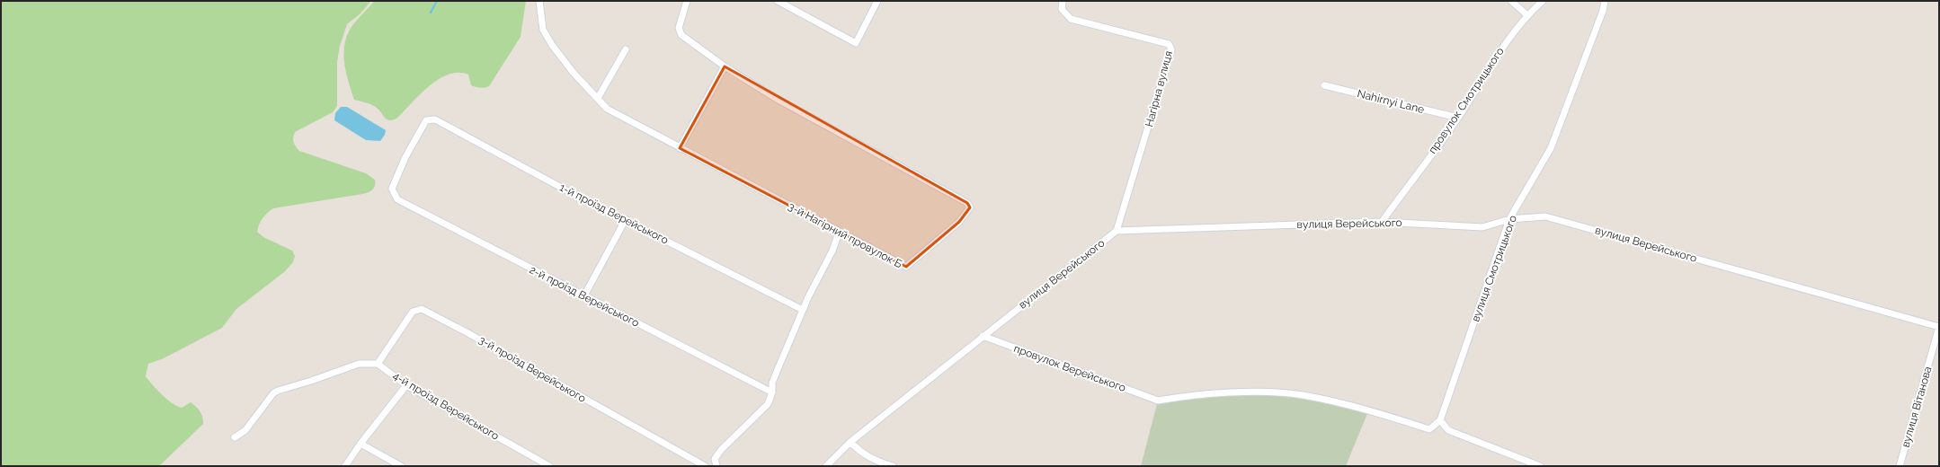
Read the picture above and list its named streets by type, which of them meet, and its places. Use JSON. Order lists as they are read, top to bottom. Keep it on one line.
{"streets":{"street":["Нагірна вулиця","провулок Смотрицького","Nahirnyi Lane","1-й проїзд Верейського","вулиця Верейського","3-й Нагірний провулок Б","вулиця Смотрицького","2-й проїзд Верейського","провулок Верейського","3-й проїзд Верейського","4-й проїзд Верейського","вулиця Вітанова"]},"crossings":[["Нагірна вулиця","вулиця Верейського"],["провулок Смотрицького","Nahirnyi Lane"],["провулок Смотрицького","вулиця Верейського"],["1-й проїзд Верейського","2-й проїзд Верейського"],["вулиця Верейського","вулиця Смотрицького"],["вулиця Верейського","провулок Верейського"],["вулиця Верейського","вулиця Вітанова"],["вулиця Смотрицького","провулок Верейського"],["3-й проїзд Верейського","4-й проїзд Верейського"]]}
